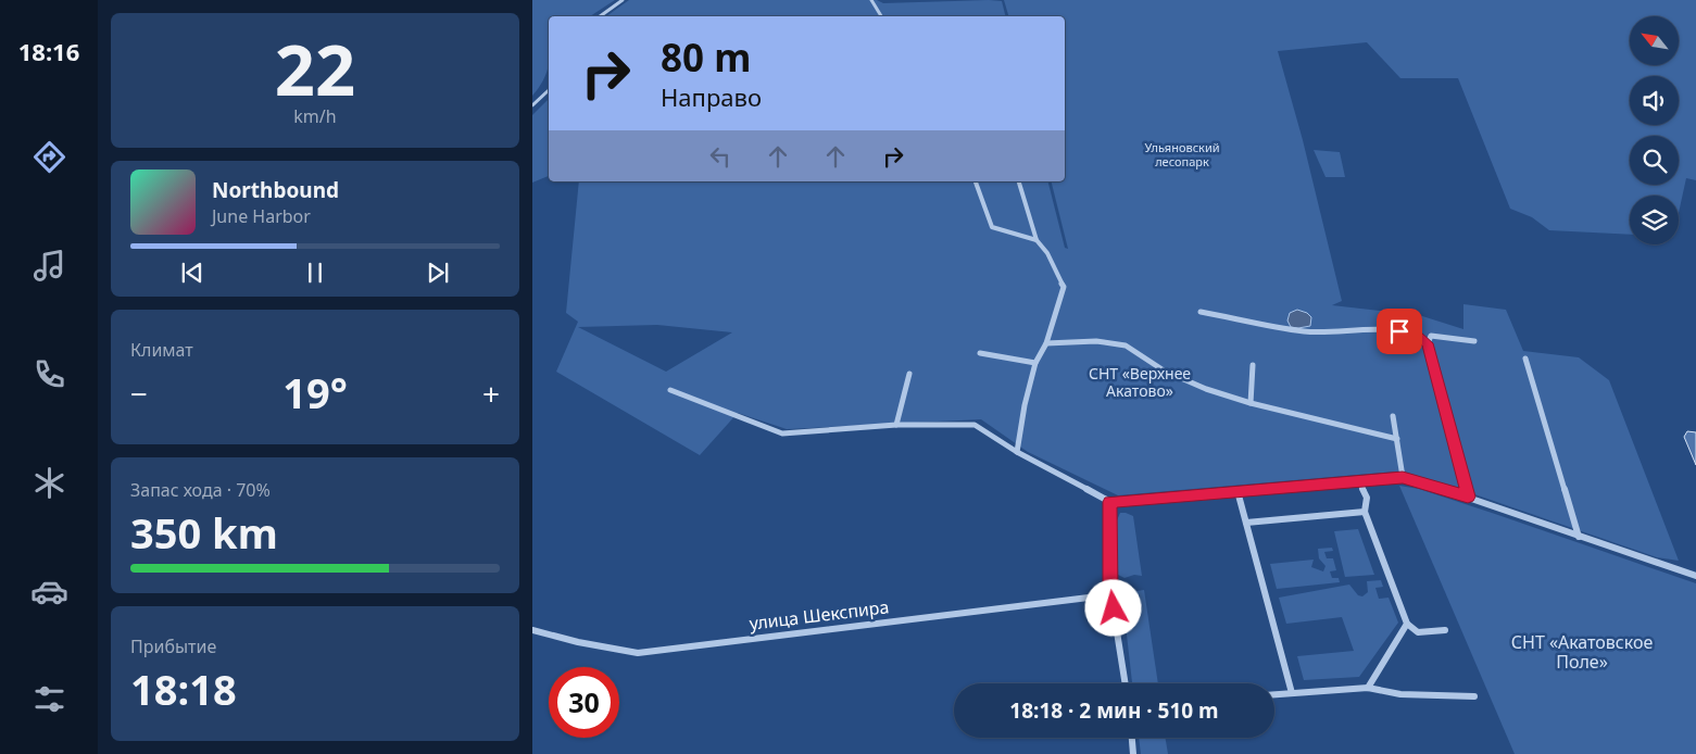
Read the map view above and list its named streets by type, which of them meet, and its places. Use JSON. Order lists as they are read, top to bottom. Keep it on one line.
{"streets":{"street":["улица Шекспира"]},"parks":["Ульяновский лесопарк","СНТ «Верхнее Акатово»","СНТ «Акатовское Поле»"],"north":"top left","page":{"tabs":"18:16","tile":[["22","km/h"],"Климат",["Запас хода · 70%","350 km"],["Прибытие","18:18"]],"turn":["80 m","Направо"],"song":["Northbound","June Harbor"],"heat":["−","19°","+"],"limit":"30","trip":"18:18 · 2 мин · 510 m"}}
